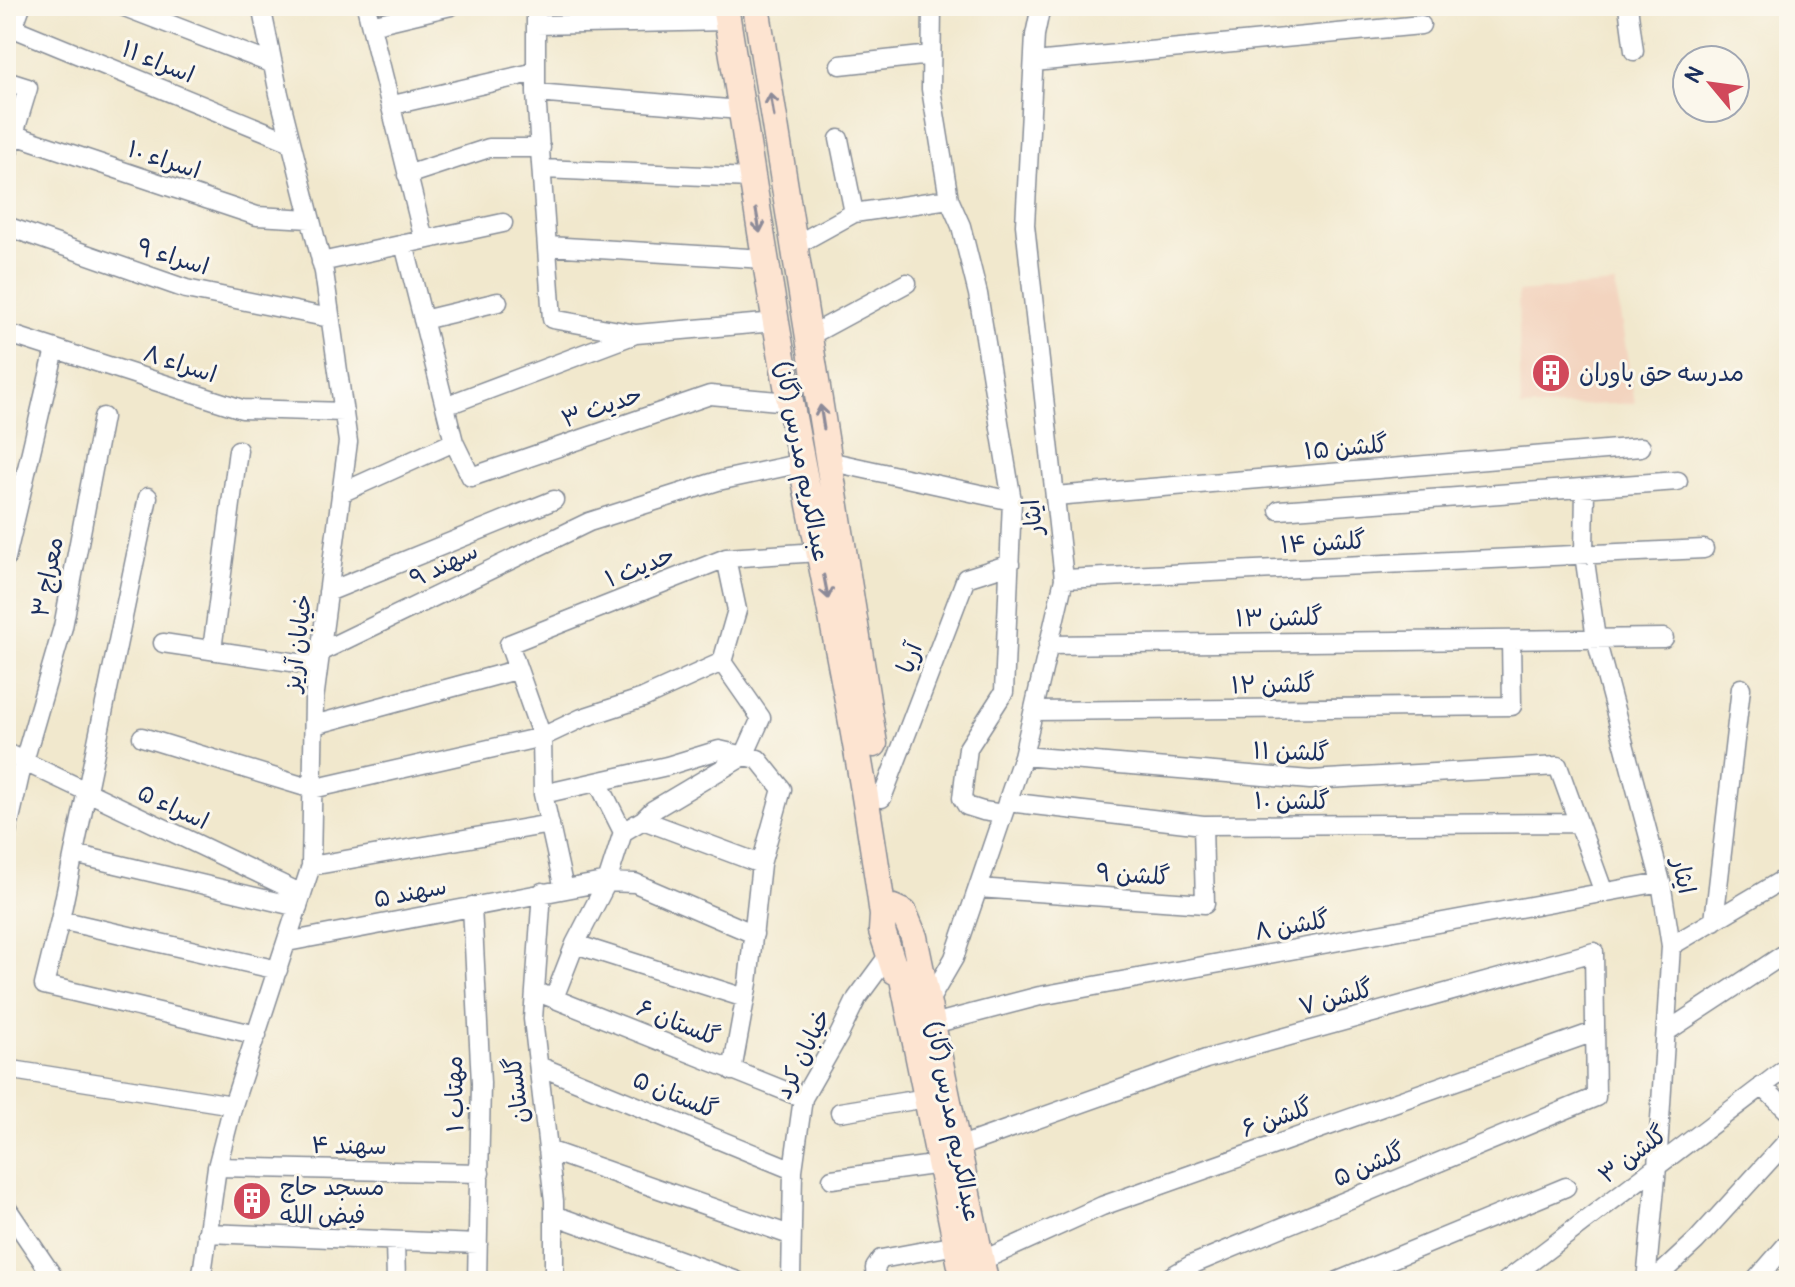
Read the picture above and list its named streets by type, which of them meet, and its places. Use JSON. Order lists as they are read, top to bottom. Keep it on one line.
{"streets":{"street":["اسراء ۱۱","اسراء ۱۰","اسراء ۹","اسراء ۸","حدیث ۳","گلشن ۱۵","عبدالکریم مدرس (گاز)","ایثار","گلشن ۱۴","سهند ۹","حدیث ۱","معراج ۳","گلشن ۱۳","خیابان آریز","آریا","گلشن ۱۲","گلشن ۱۱","گلشن ۱۰","اسراء ۵","گلشن ۹","سهند ۵","گلشن ۸","گلشن ۷","گلستان ۶","خیابان کرد","گلستان","مهتاب ۱","گلستان ۵","گلشن ۶","سهند ۴","گلشن ۳","گلشن ۵"]},"crossings":[["اسراء ۱۱","خیابان آریز"],["اسراء ۱۰","خیابان آریز"],["اسراء ۹","خیابان آریز"],["اسراء ۸","خیابان آریز"],["حدیث ۳","عبدالکریم مدرس (گاز)"],["گلشن ۱۵","ایثار"],["عبدالکریم مدرس (گاز)","ایثار"],["عبدالکریم مدرس (گاز)","سهند ۹"],["عبدالکریم مدرس (گاز)","حدیث ۱"],["عبدالکریم مدرس (گاز)","آریا"],["عبدالکریم مدرس (گاز)","گلشن ۸"],["عبدالکریم مدرس (گاز)","گلشن ۷"],["عبدالکریم مدرس (گاز)","خیابان کرد"],["عبدالکریم مدرس (گاز)","گلشن ۶"],["ایثار","گلشن ۱۴"],["ایثار","گلشن ۱۳"],["ایثار","گلشن ۱۲"],["ایثار","گلشن ۱۱"],["ایثار","گلشن ۱۰"],["ایثار","گلشن ۹"],["ایثار","گلشن ۸"],["ایثار","گلشن ۳"],["سهند ۹","خیابان آریز"],["معراج ۳","اسراء ۵"],["گلشن ۱۳","گلشن ۱۲"],["خیابان آریز","اسراء ۵"],["خیابان آریز","سهند ۵"],["خیابان آریز","سهند ۴"],["آریا","گلشن ۱۰"],["گلشن ۱۱","گلشن ۱۰"],["گلشن ۱۰","گلشن ۹"],["سهند ۵","گلستان"],["سهند ۵","مهتاب ۱"],["گلشن ۷","گلشن ۶"],["گلشن ۷","گلشن ۵"],["گلستان ۶","خیابان کرد"],["گلستان ۶","گلستان"],["خیابان کرد","گلستان ۵"],["گلستان","گلستان ۵"],["مهتاب ۱","سهند ۴"]],"places":{"building":["مدرسه حق باوران","مسجد حاج فیض الله"]},"north":"top left"}
